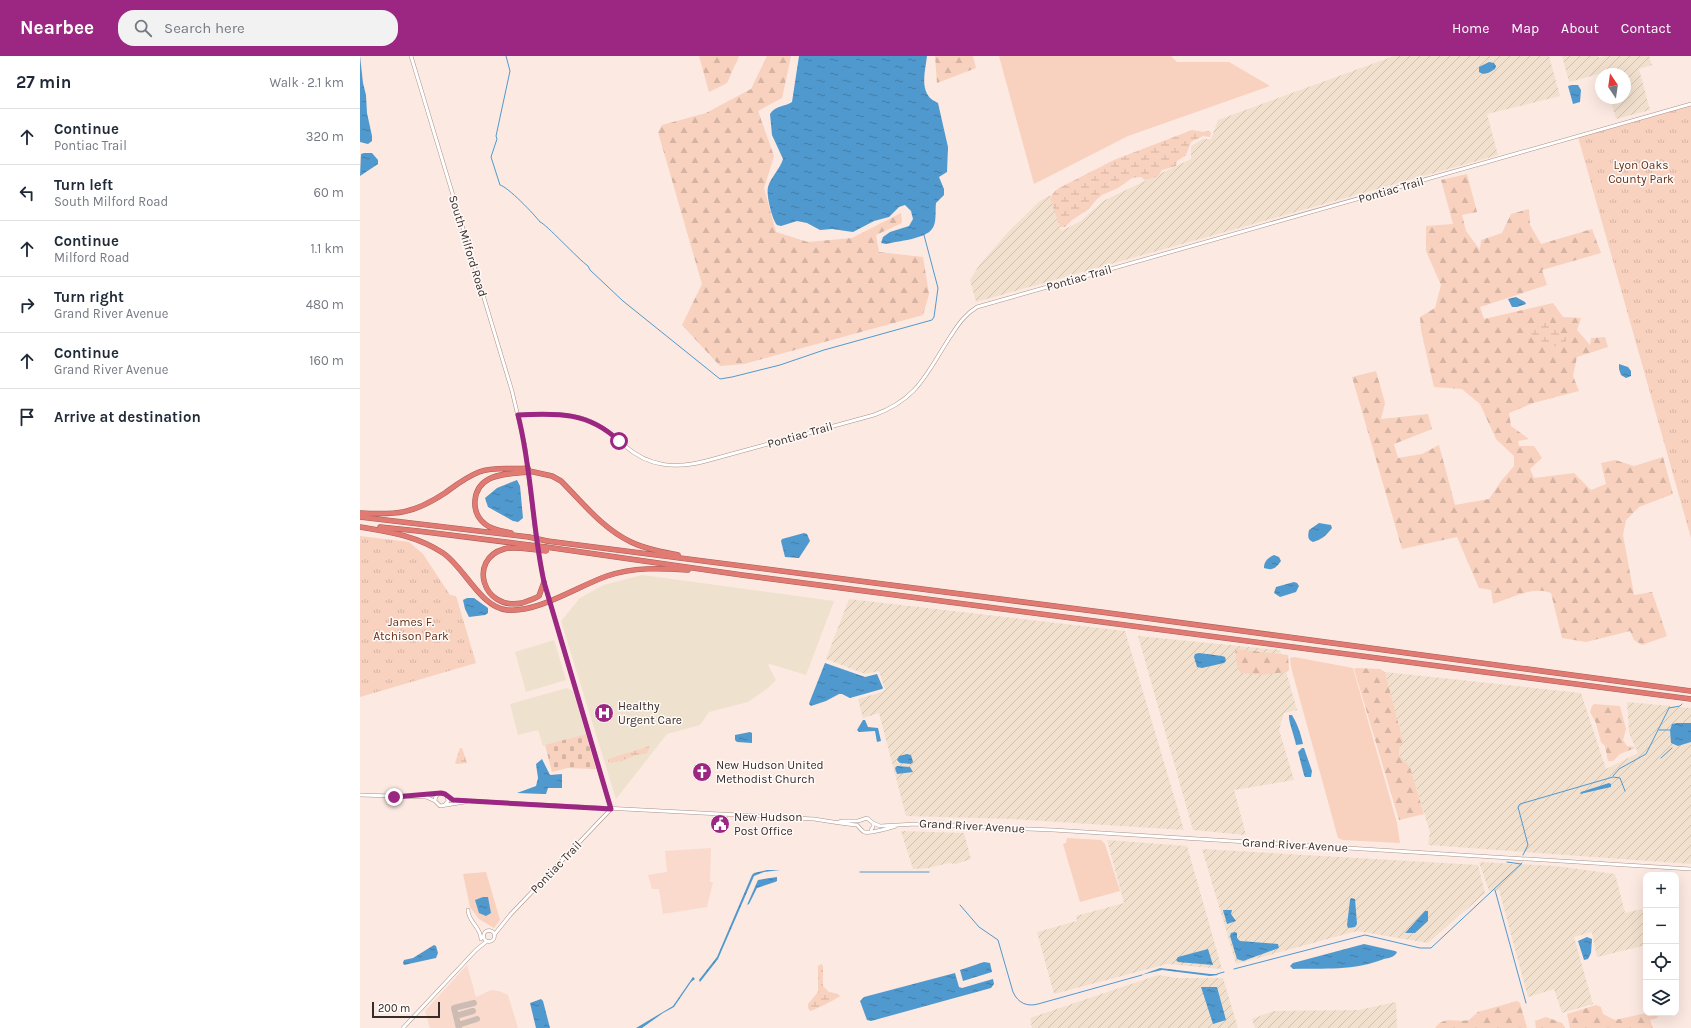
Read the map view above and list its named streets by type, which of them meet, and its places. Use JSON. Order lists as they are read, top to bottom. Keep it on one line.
{"streets":{"main road":["Pontiac Trail","South Milford Road","Grand River Avenue"]},"crossings":[["Pontiac Trail","South Milford Road"]],"parks":["Lyon Oaks County Park","James F. Atchison Park"],"places":{"hospital":["Healthy Urgent Care"],"church":["New Hudson United Methodist Church"],"public building":["New Hudson Post Office"]},"scale_bar":"200 m","north":"top","page":{"header":"Nearbee","search":"Search here","nav":["Home","Map","About","Contact"],"heading":["27 min","Walk · 2.1 km"],"list":[["Continue","Pontiac Trail","320 m"],["Turn left","South Milford Road","60 m"],["Continue","Milford Road","1.1 km"],["Turn right","Grand River Avenue","480 m"],["Continue","Grand River Avenue","160 m"],"Arrive at destination"],"map_buttons":["+","−"],"scale":"200 m"}}
